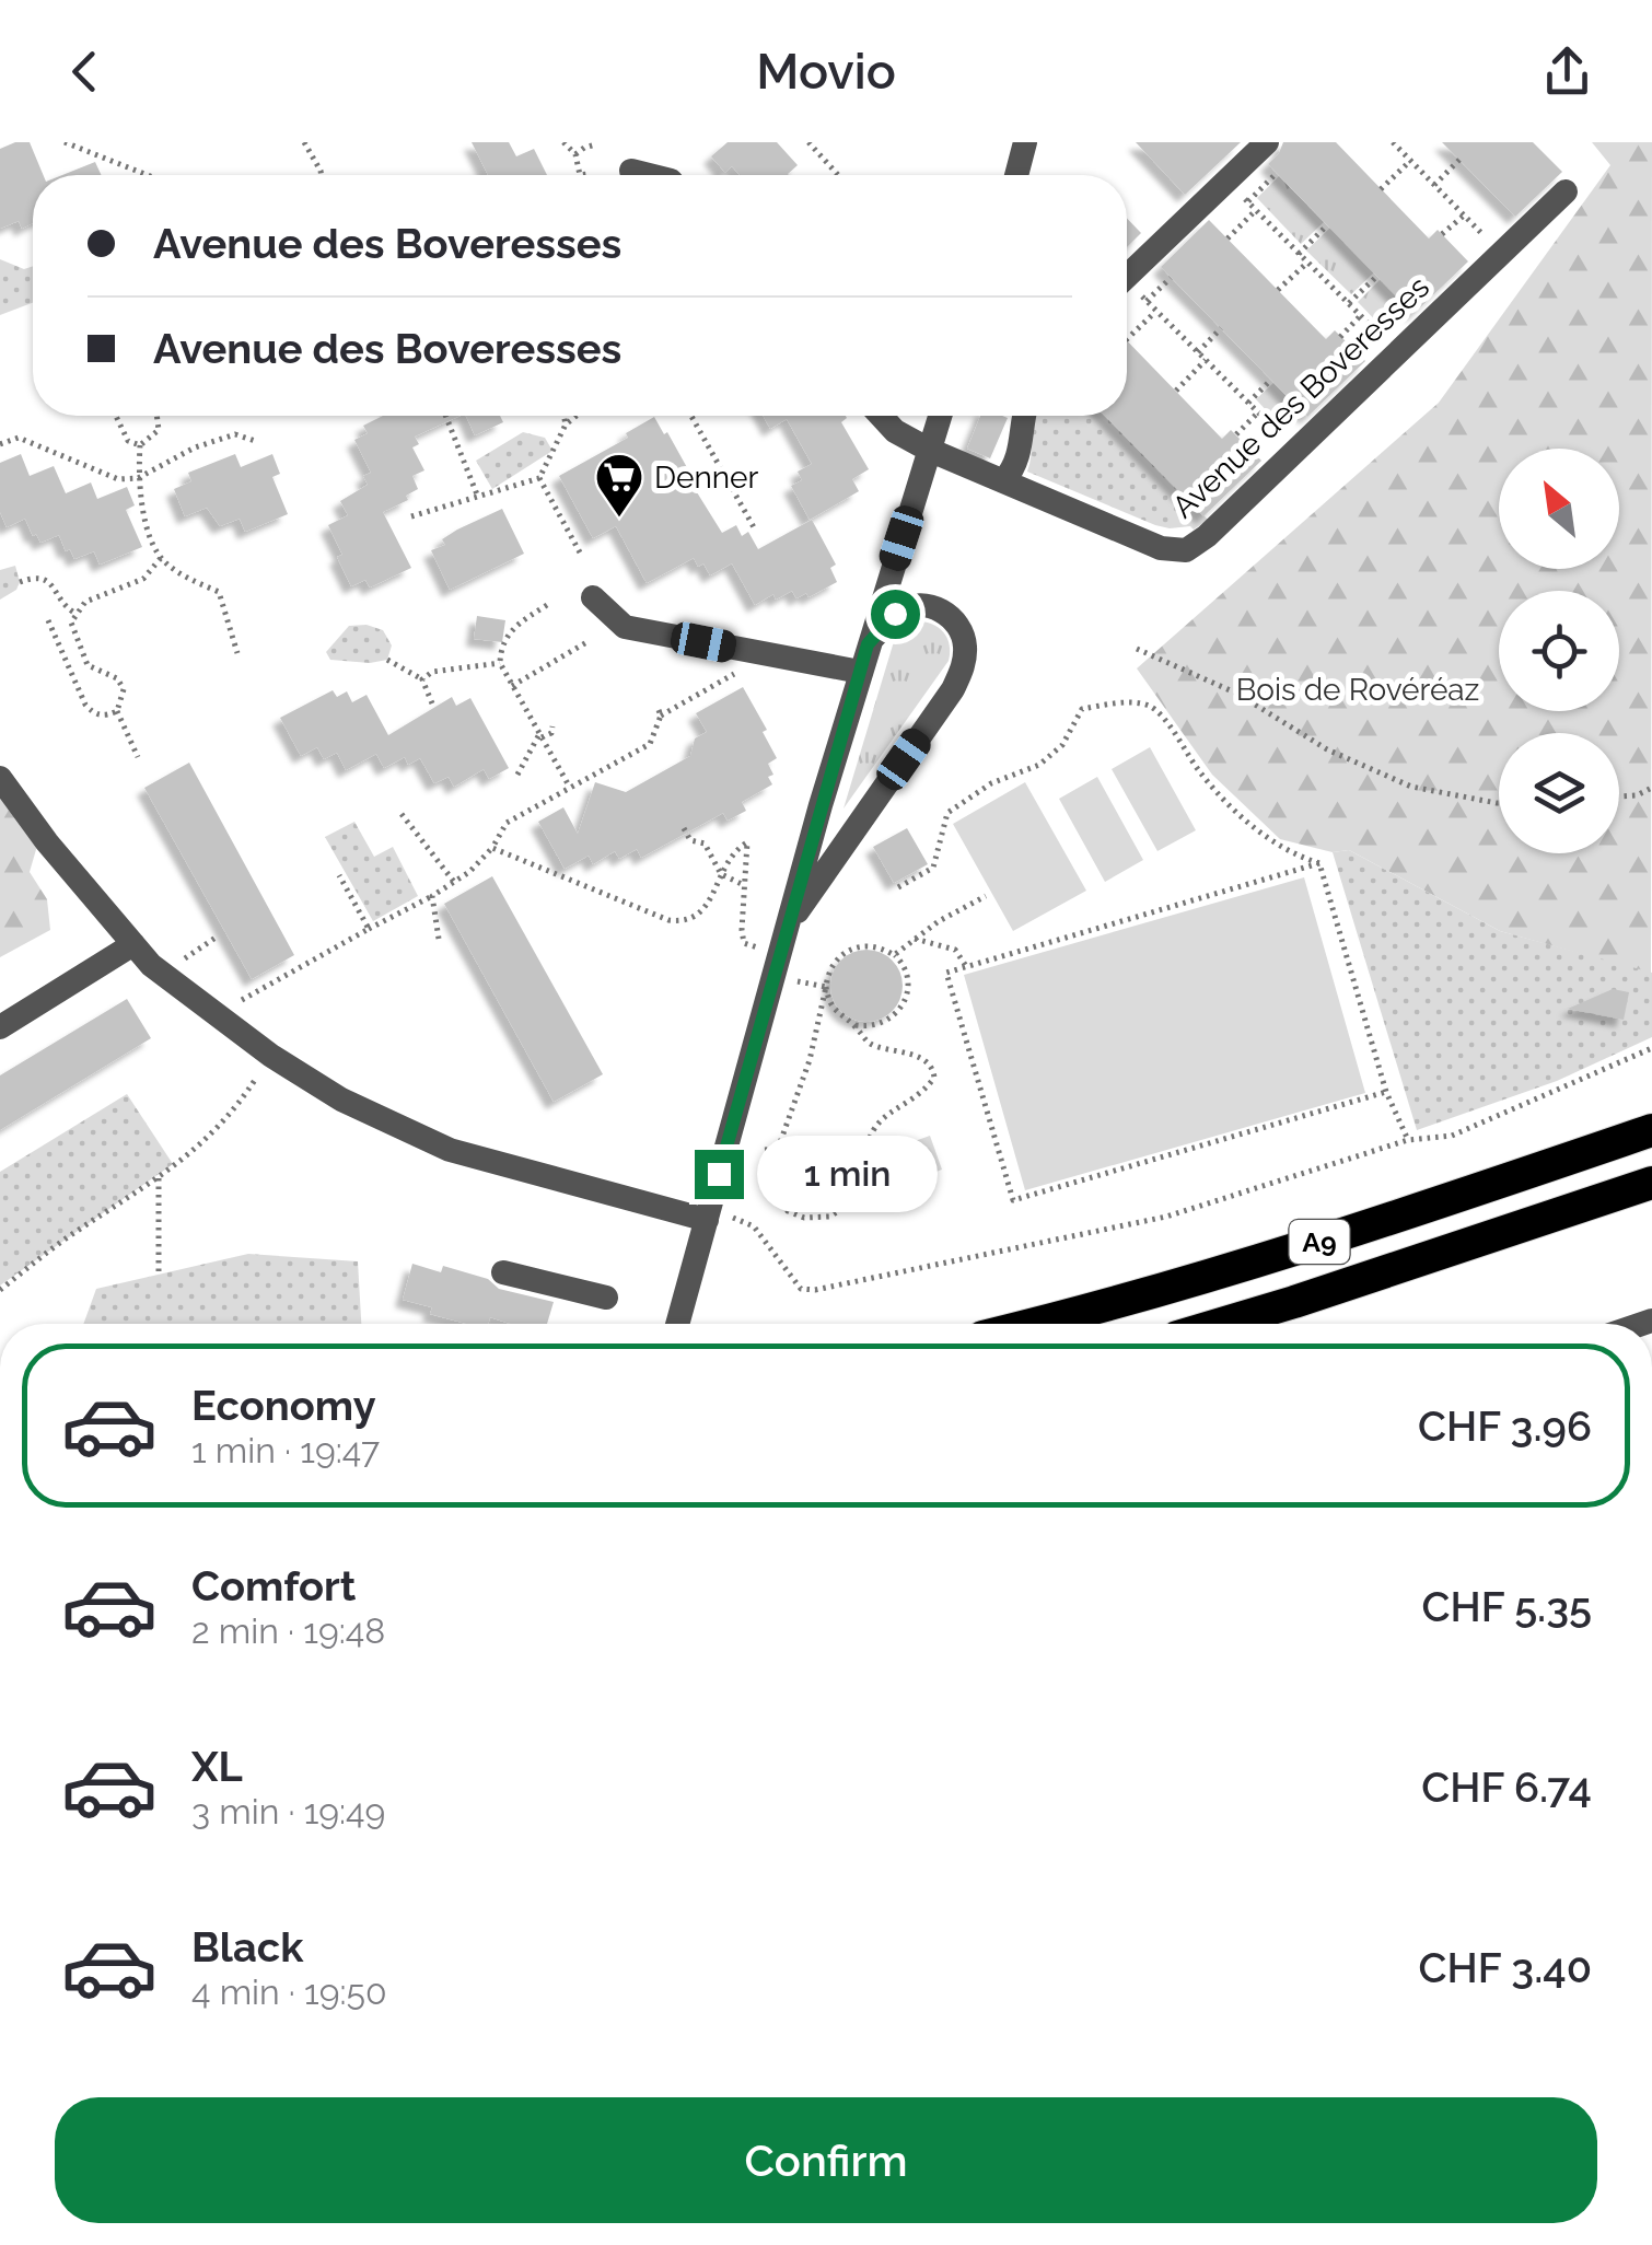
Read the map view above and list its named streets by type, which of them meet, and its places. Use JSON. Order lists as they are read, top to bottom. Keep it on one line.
{"streets":{"highway":["A9"],"street":["Avenue des Boveresses"]},"parks":["Bois de Rovéréaz"],"places":{"supermarket":["Denner"]},"north":"top left","page":{"header":"Movio","banner":["Avenue des Boveresses","Avenue des Boveresses"],"bubble":"1 min","list":[{"name":"Economy","note":"1 min · 19:47","value":"CHF 3.96"},{"name":"Comfort","note":"2 min · 19:48","value":"CHF 5.35"},{"name":"XL","note":"3 min · 19:49","value":"CHF 6.74"},{"name":"Black","note":"4 min · 19:50","value":"CHF 3.40"}],"buttons":"Confirm"}}
